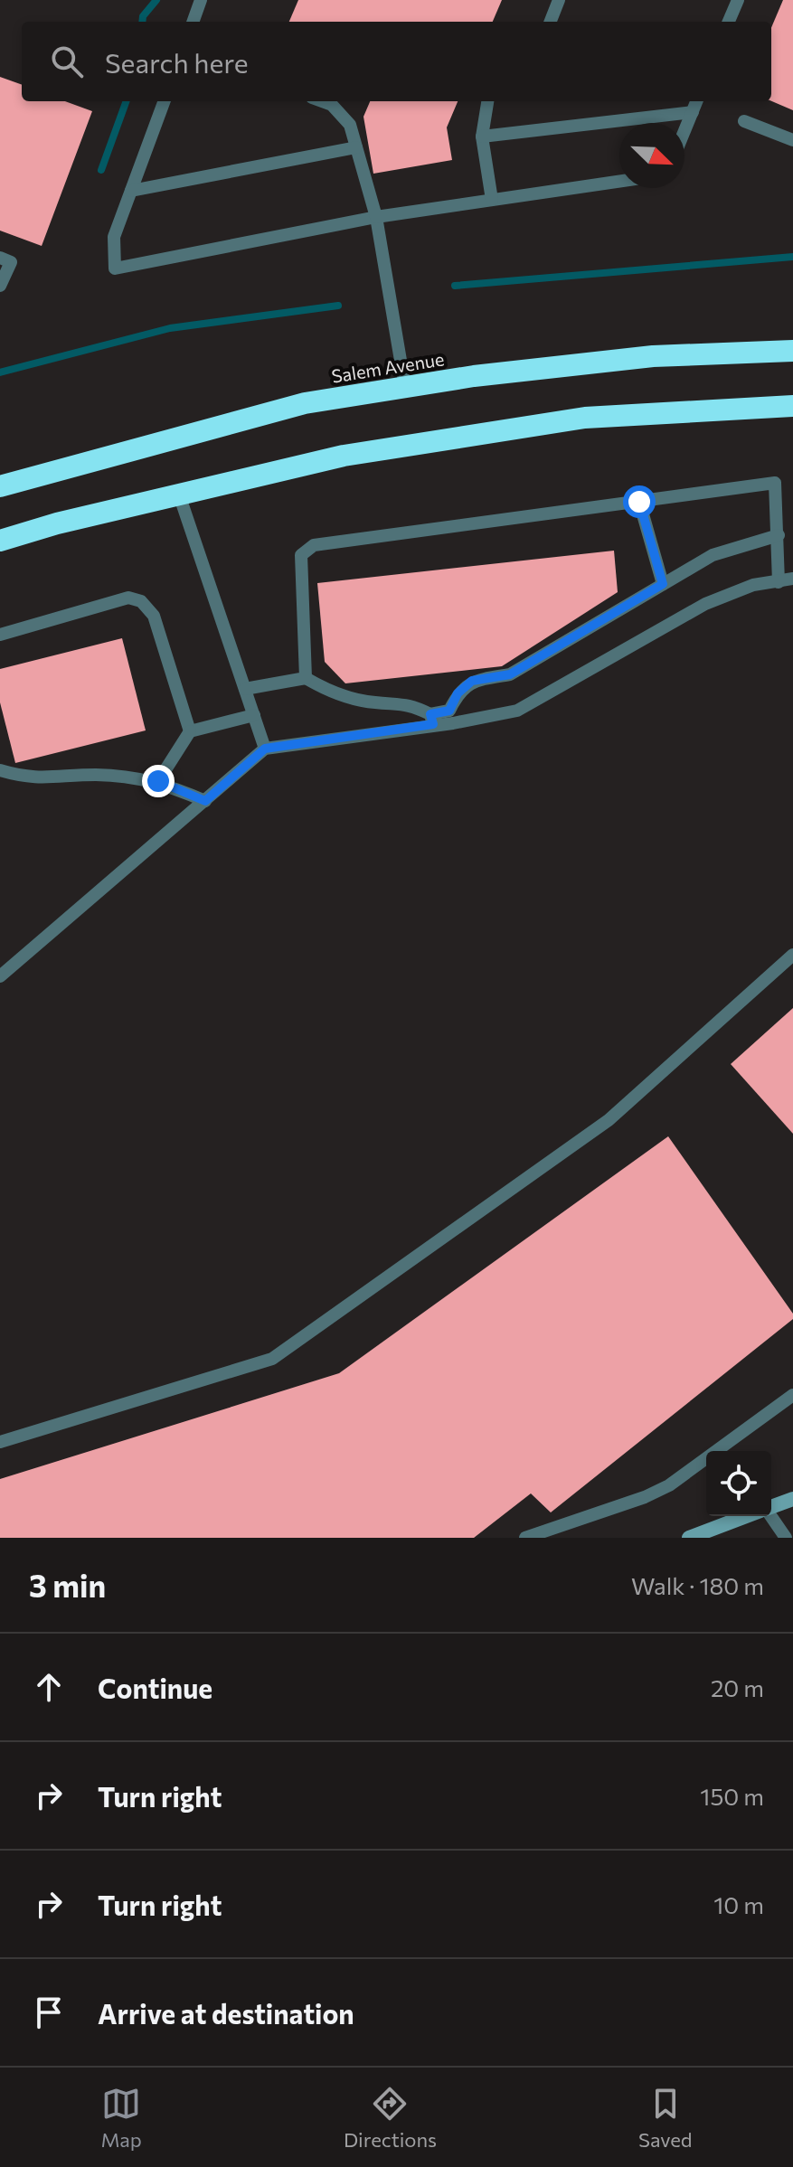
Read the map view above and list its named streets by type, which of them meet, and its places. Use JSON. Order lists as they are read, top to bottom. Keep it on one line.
{"streets":{"highway":["Salem Avenue"]},"north":"bottom right","page":{"search":"Search here","heading":["3 min","Walk · 180 m"],"list":[["Continue","20 m"],["Turn right","150 m"],["Turn right","10 m"],"Arrive at destination"],"nav":["Map","Directions","Saved"]}}
